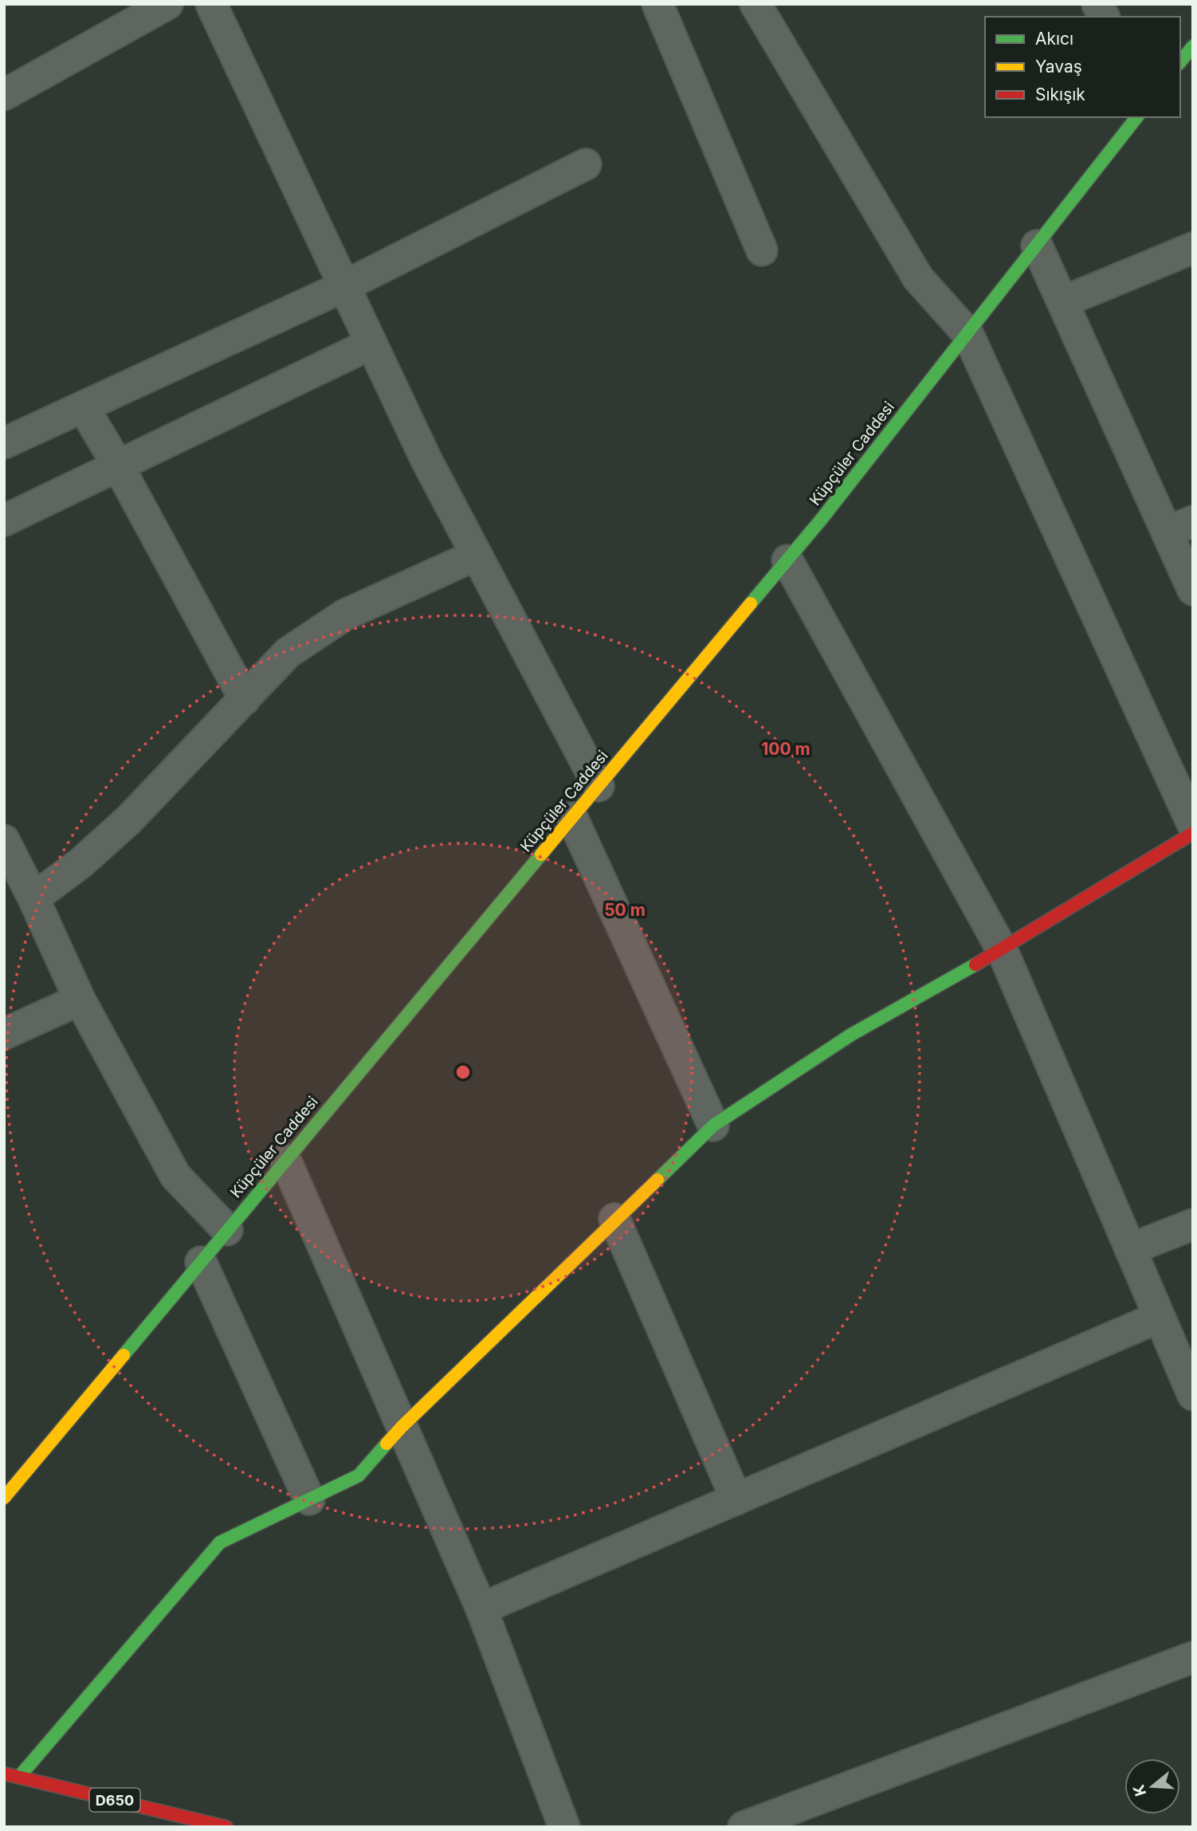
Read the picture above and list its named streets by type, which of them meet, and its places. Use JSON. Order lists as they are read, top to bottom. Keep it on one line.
{"streets":{"main road":["Küpçüler Caddesi","D650"]},"legend":["Akıcı","Yavaş","Sıkışık"],"north":"left","rings":["100 m","50 m"]}
